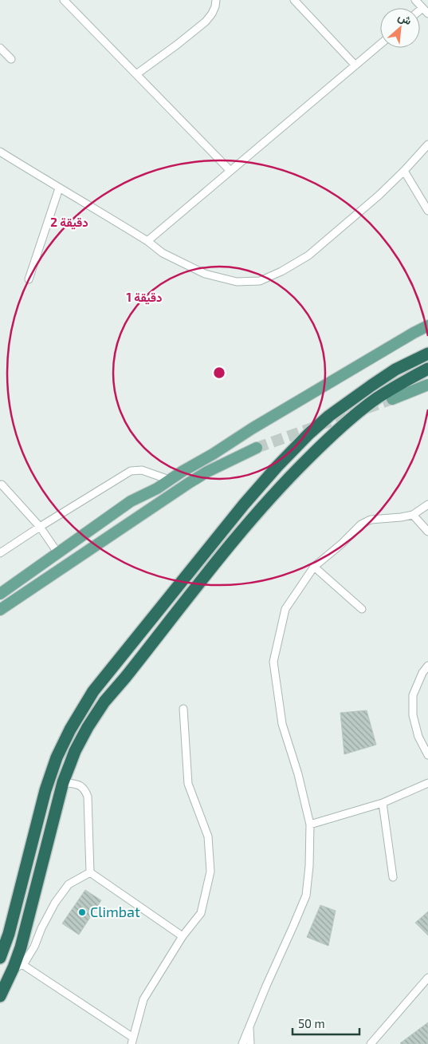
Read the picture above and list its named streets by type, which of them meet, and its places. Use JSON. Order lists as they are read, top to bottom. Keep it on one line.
{"places":["Climbat"],"scale_bar":"50 m","north":"top right","rings":["2 دقيقة","1 دقيقة"]}
